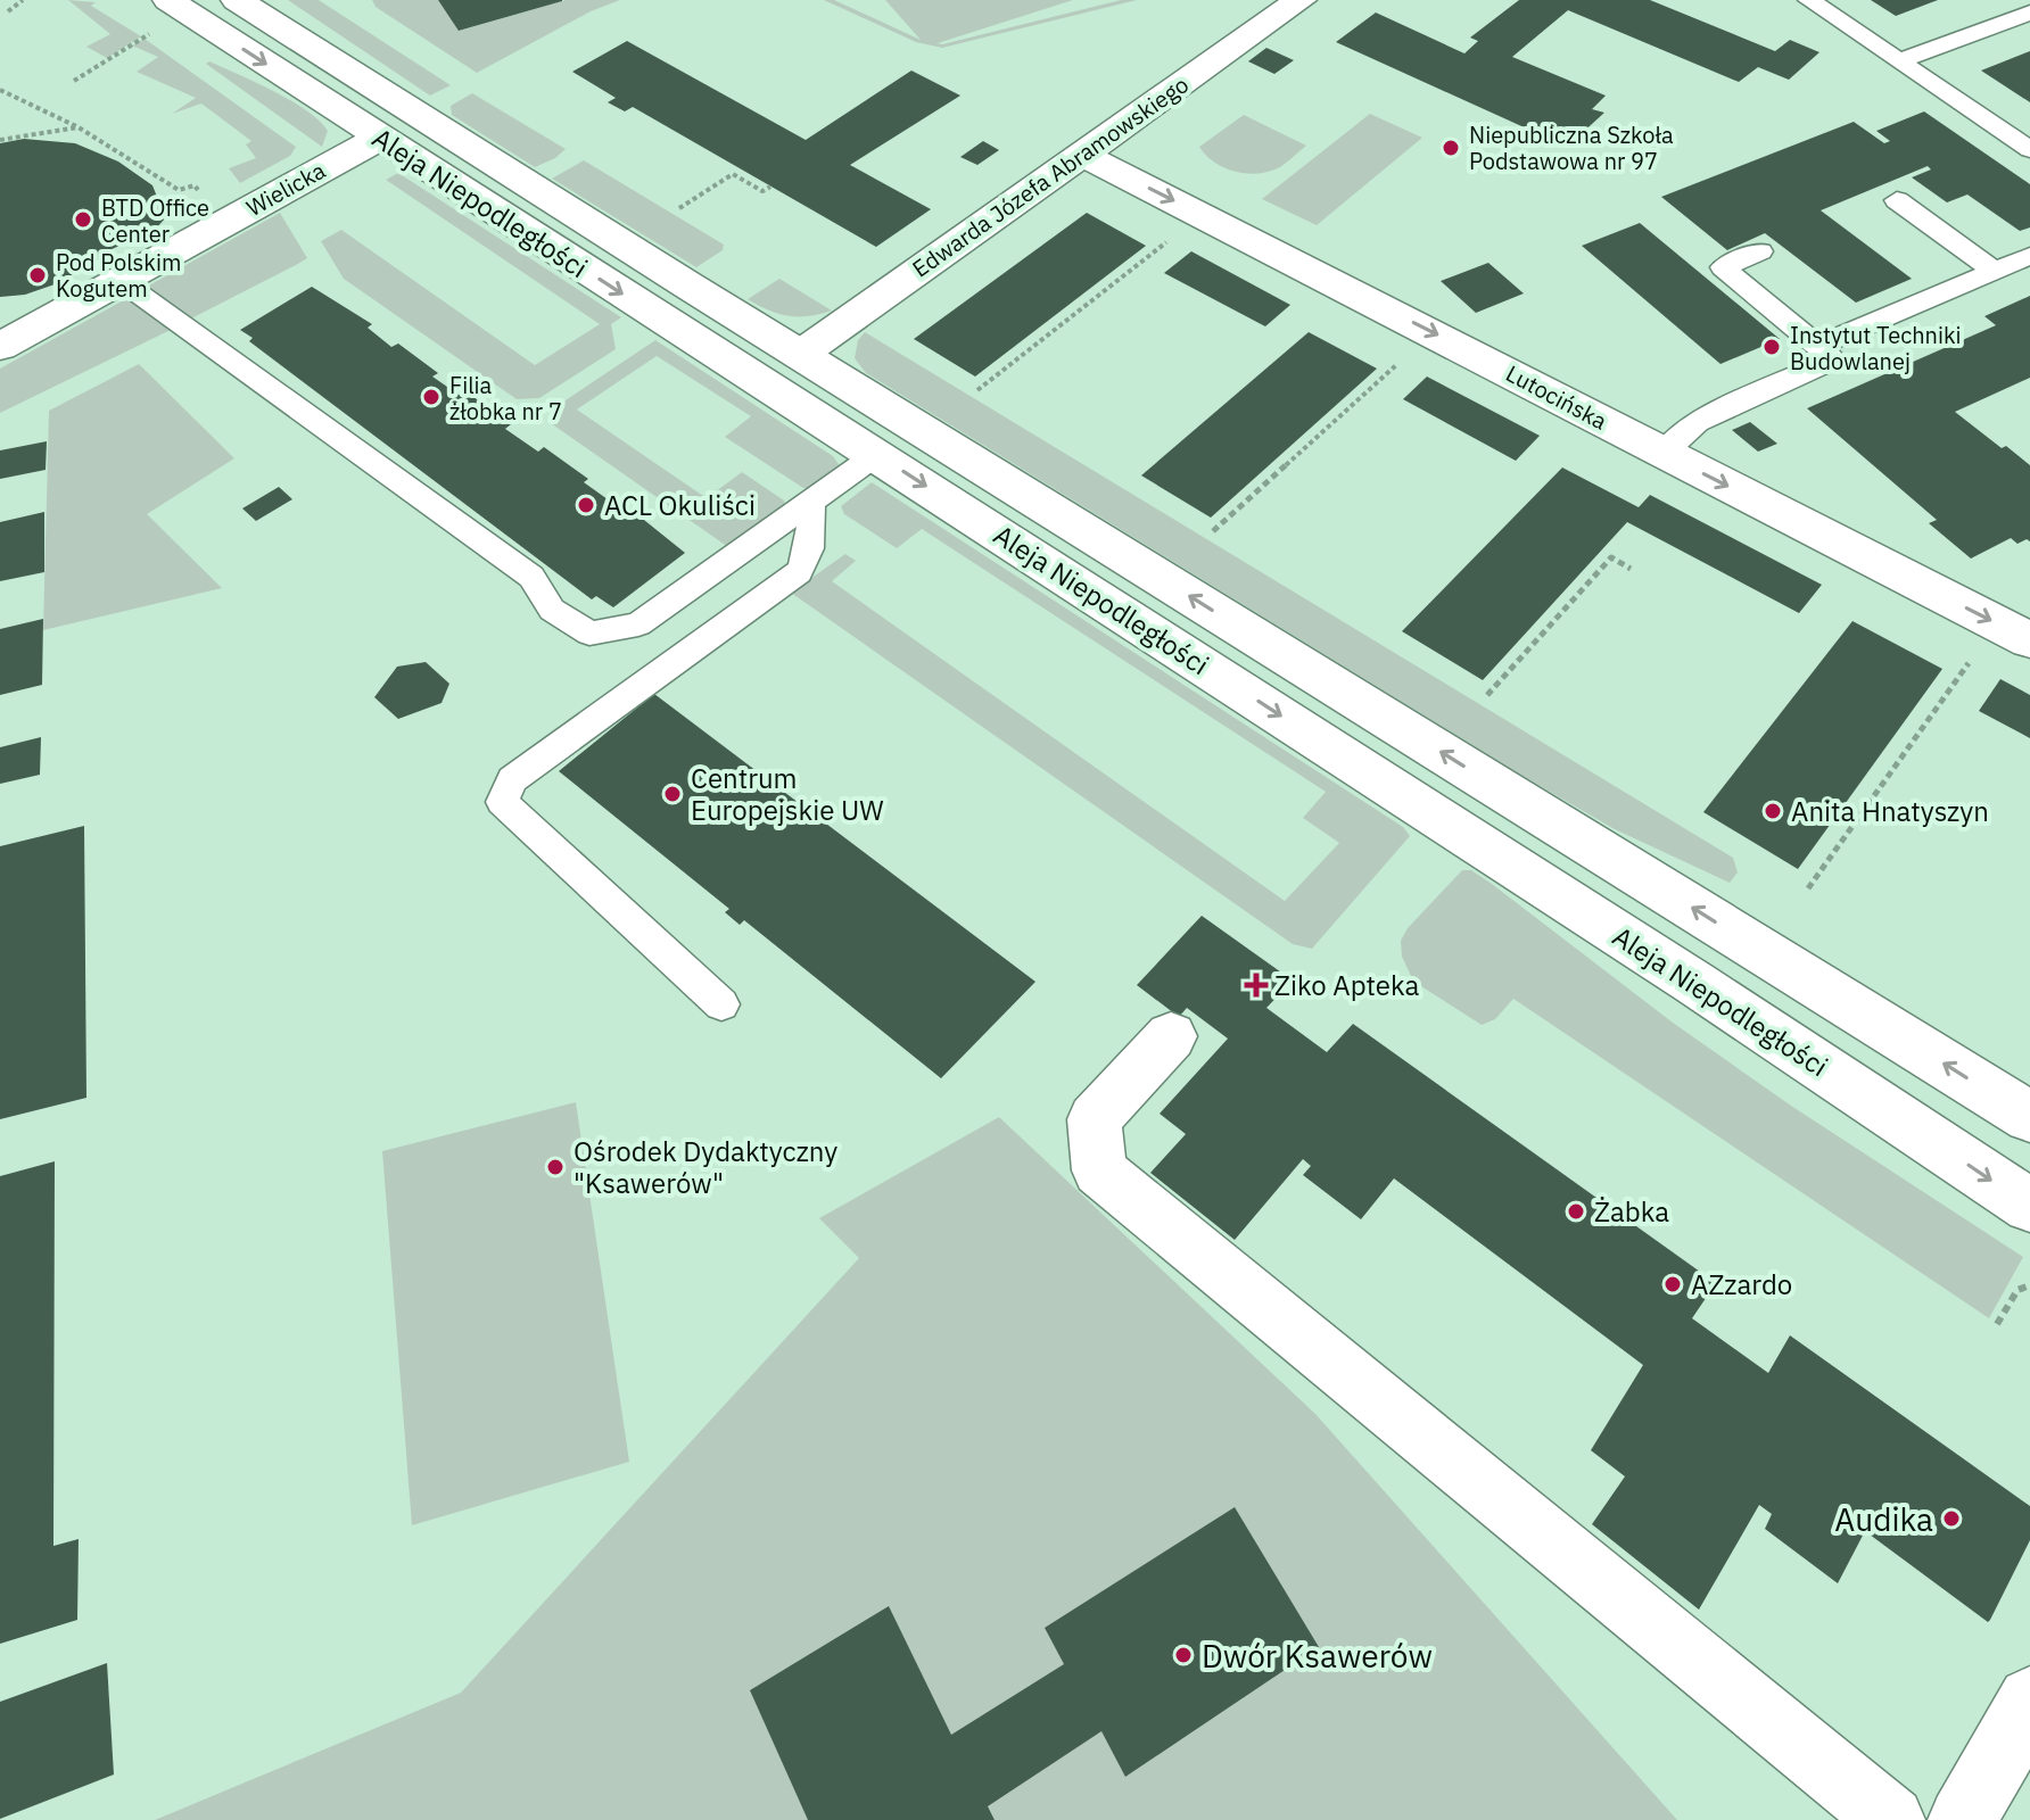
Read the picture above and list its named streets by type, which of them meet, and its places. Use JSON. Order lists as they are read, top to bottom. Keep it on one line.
{"streets":{"main road":["Edwarda Józefa Abramowskiego","Wielicka","Aleja Niepodległości","Lutocińska"]},"crossings":[["Edwarda Józefa Abramowskiego","Aleja Niepodległości"],["Edwarda Józefa Abramowskiego","Lutocińska"],["Wielicka","Aleja Niepodległości"]],"one_way":["Lutocińska"],"places":{"other":["Niepubliczna Szkoła Podstawowa nr 97","BTD Office Center","Pod Polskim Kogutem","Instytut Techniki Budowlanej","Filia żłobka nr 7","ACL Okuliści","Centrum Europejskie UW","Anita Hnatyszyn","Ośrodek Dydaktyczny \"Ksawerów\"","Żabka","AZzardo","Audika","Dwór Ksawerów"],"health":["Ziko Apteka"]}}
